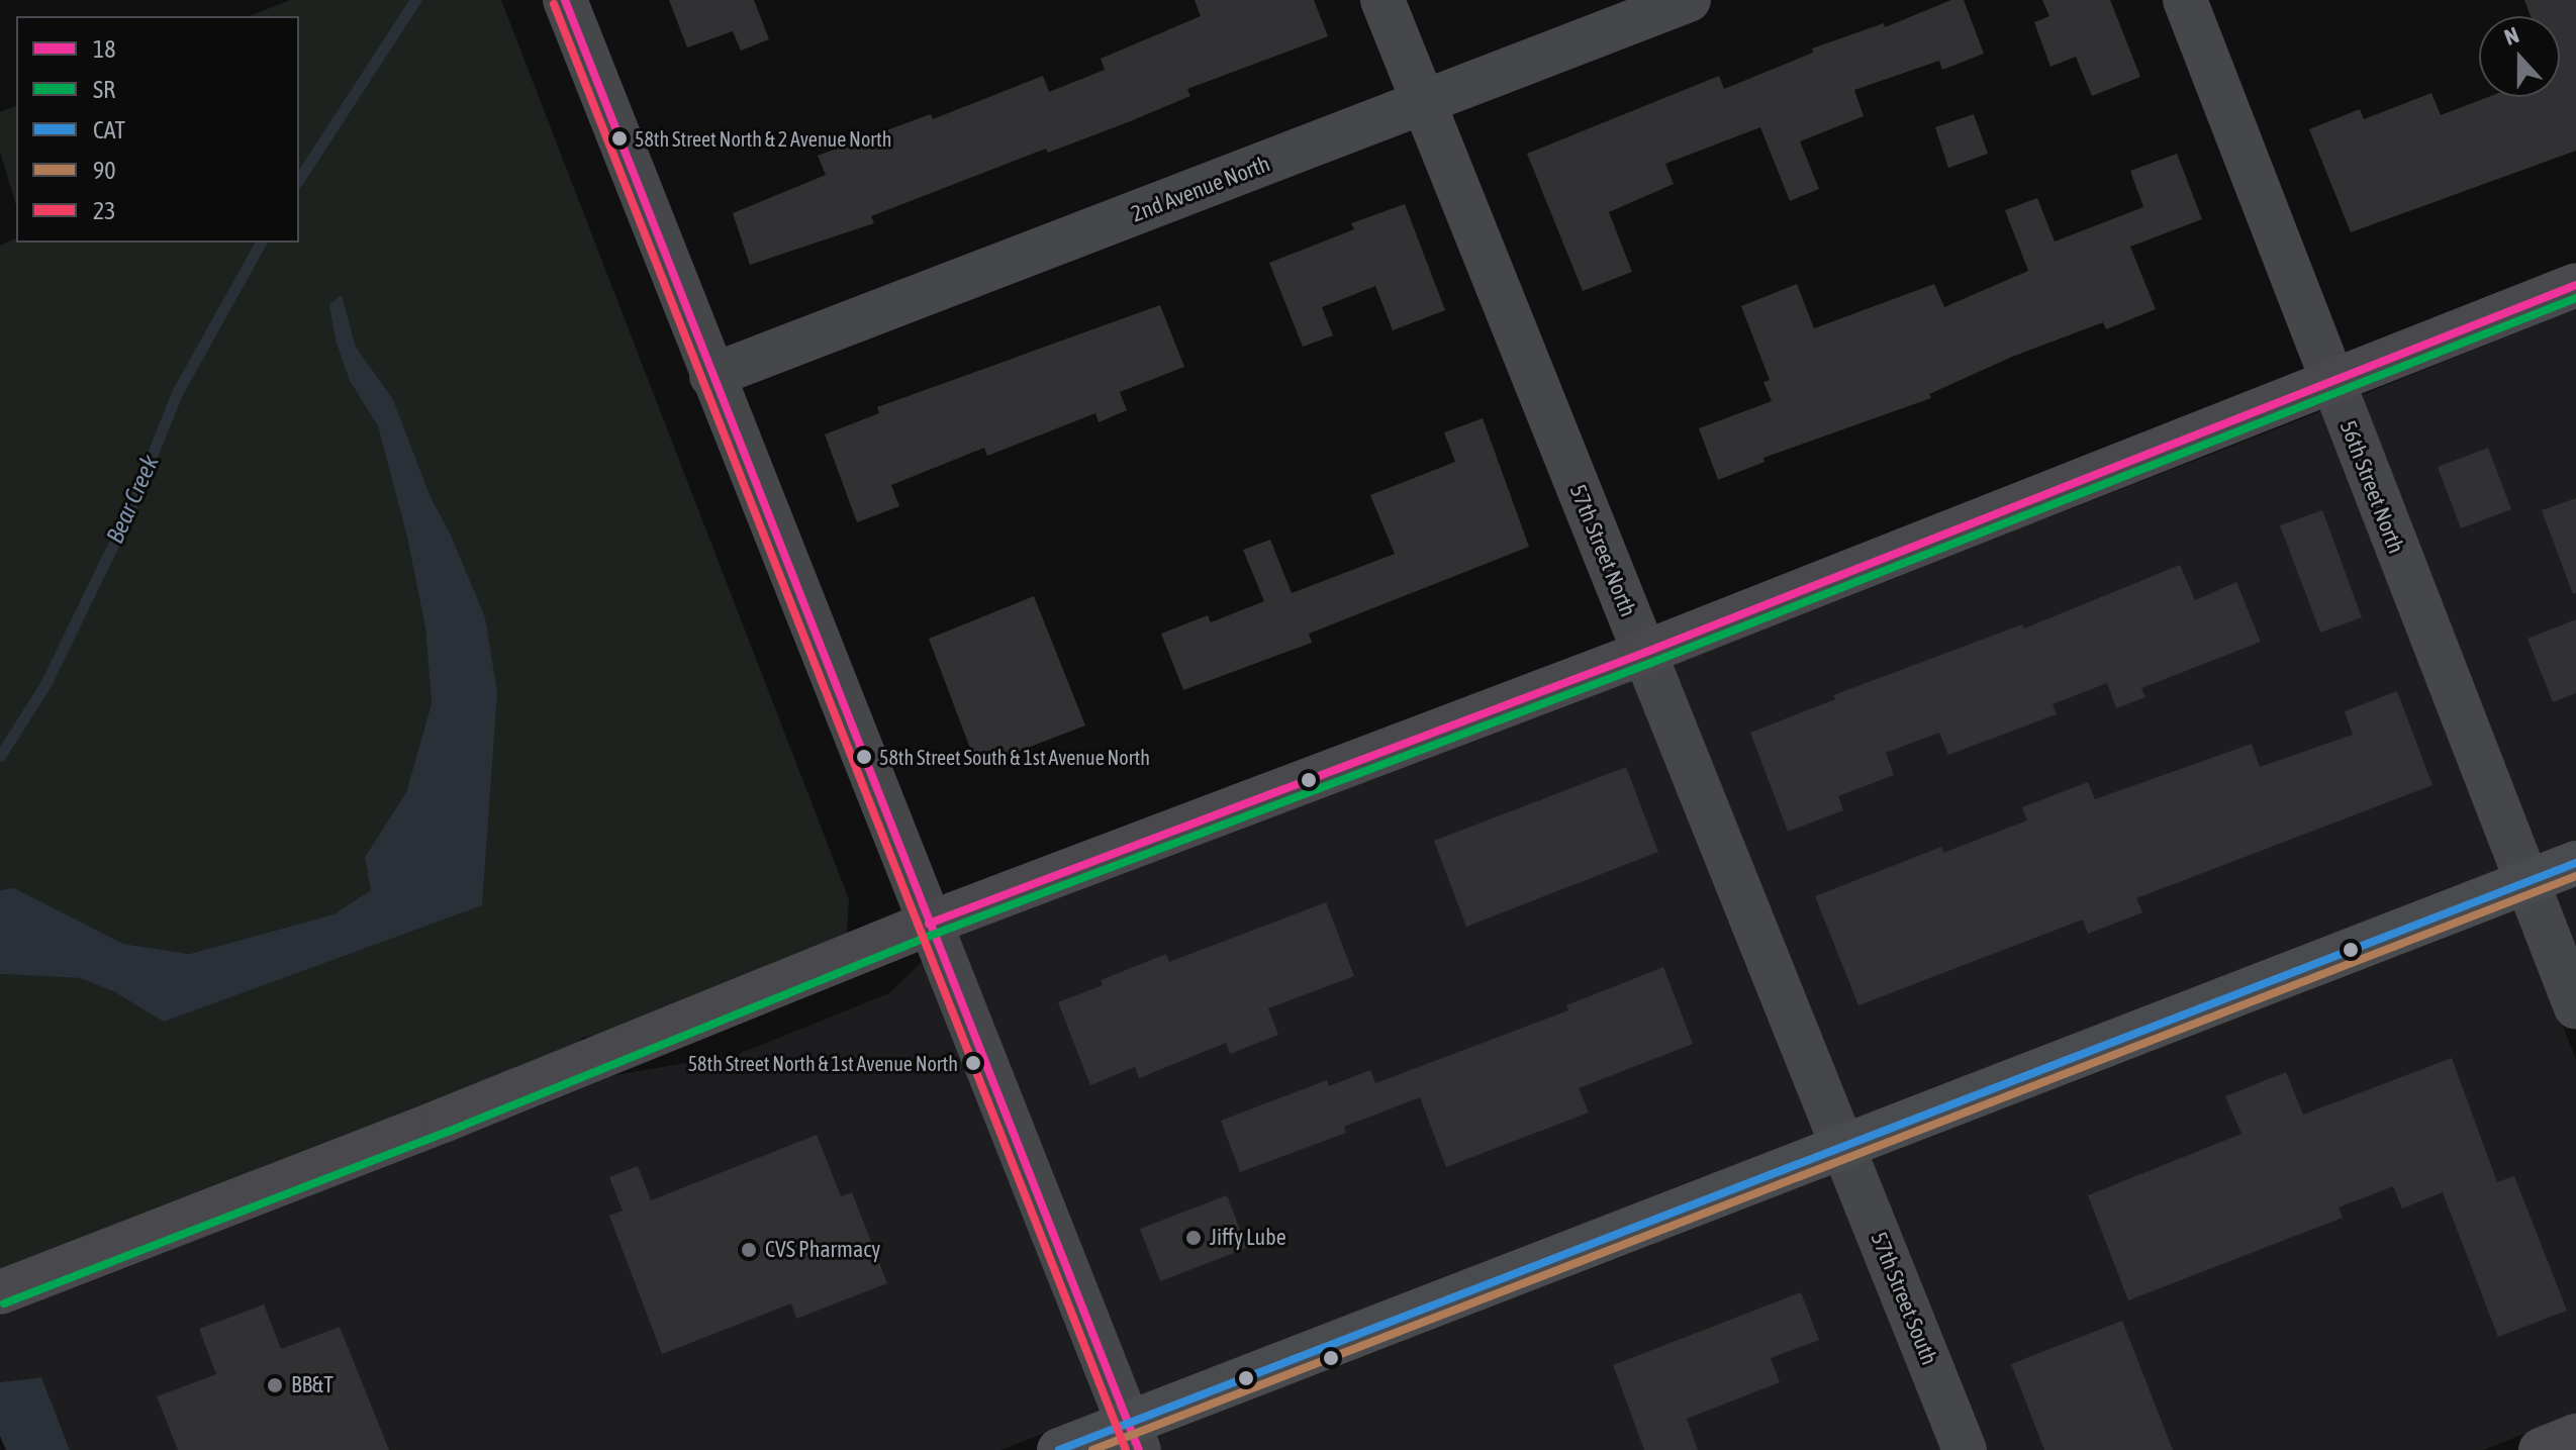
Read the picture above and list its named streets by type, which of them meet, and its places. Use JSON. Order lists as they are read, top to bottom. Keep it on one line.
{"streets":{"street":["2nd Avenue North","56th Street North","57th Street North","57th Street South"]},"crossings":[["2nd Avenue North","57th Street North"],["57th Street North","57th Street South"]],"water":["Bear Creek"],"places":["58th Street North & 2 Avenue North","58th Street South & 1st Avenue North","58th Street North & 1st Avenue North","Jiffy Lube","CVS Pharmacy","BB&T"],"lines":["transit line 18","transit line 23","transit line SR","transit line CAT","transit line 90"],"legend":["18","SR","CAT","90","23"],"north":"top"}
